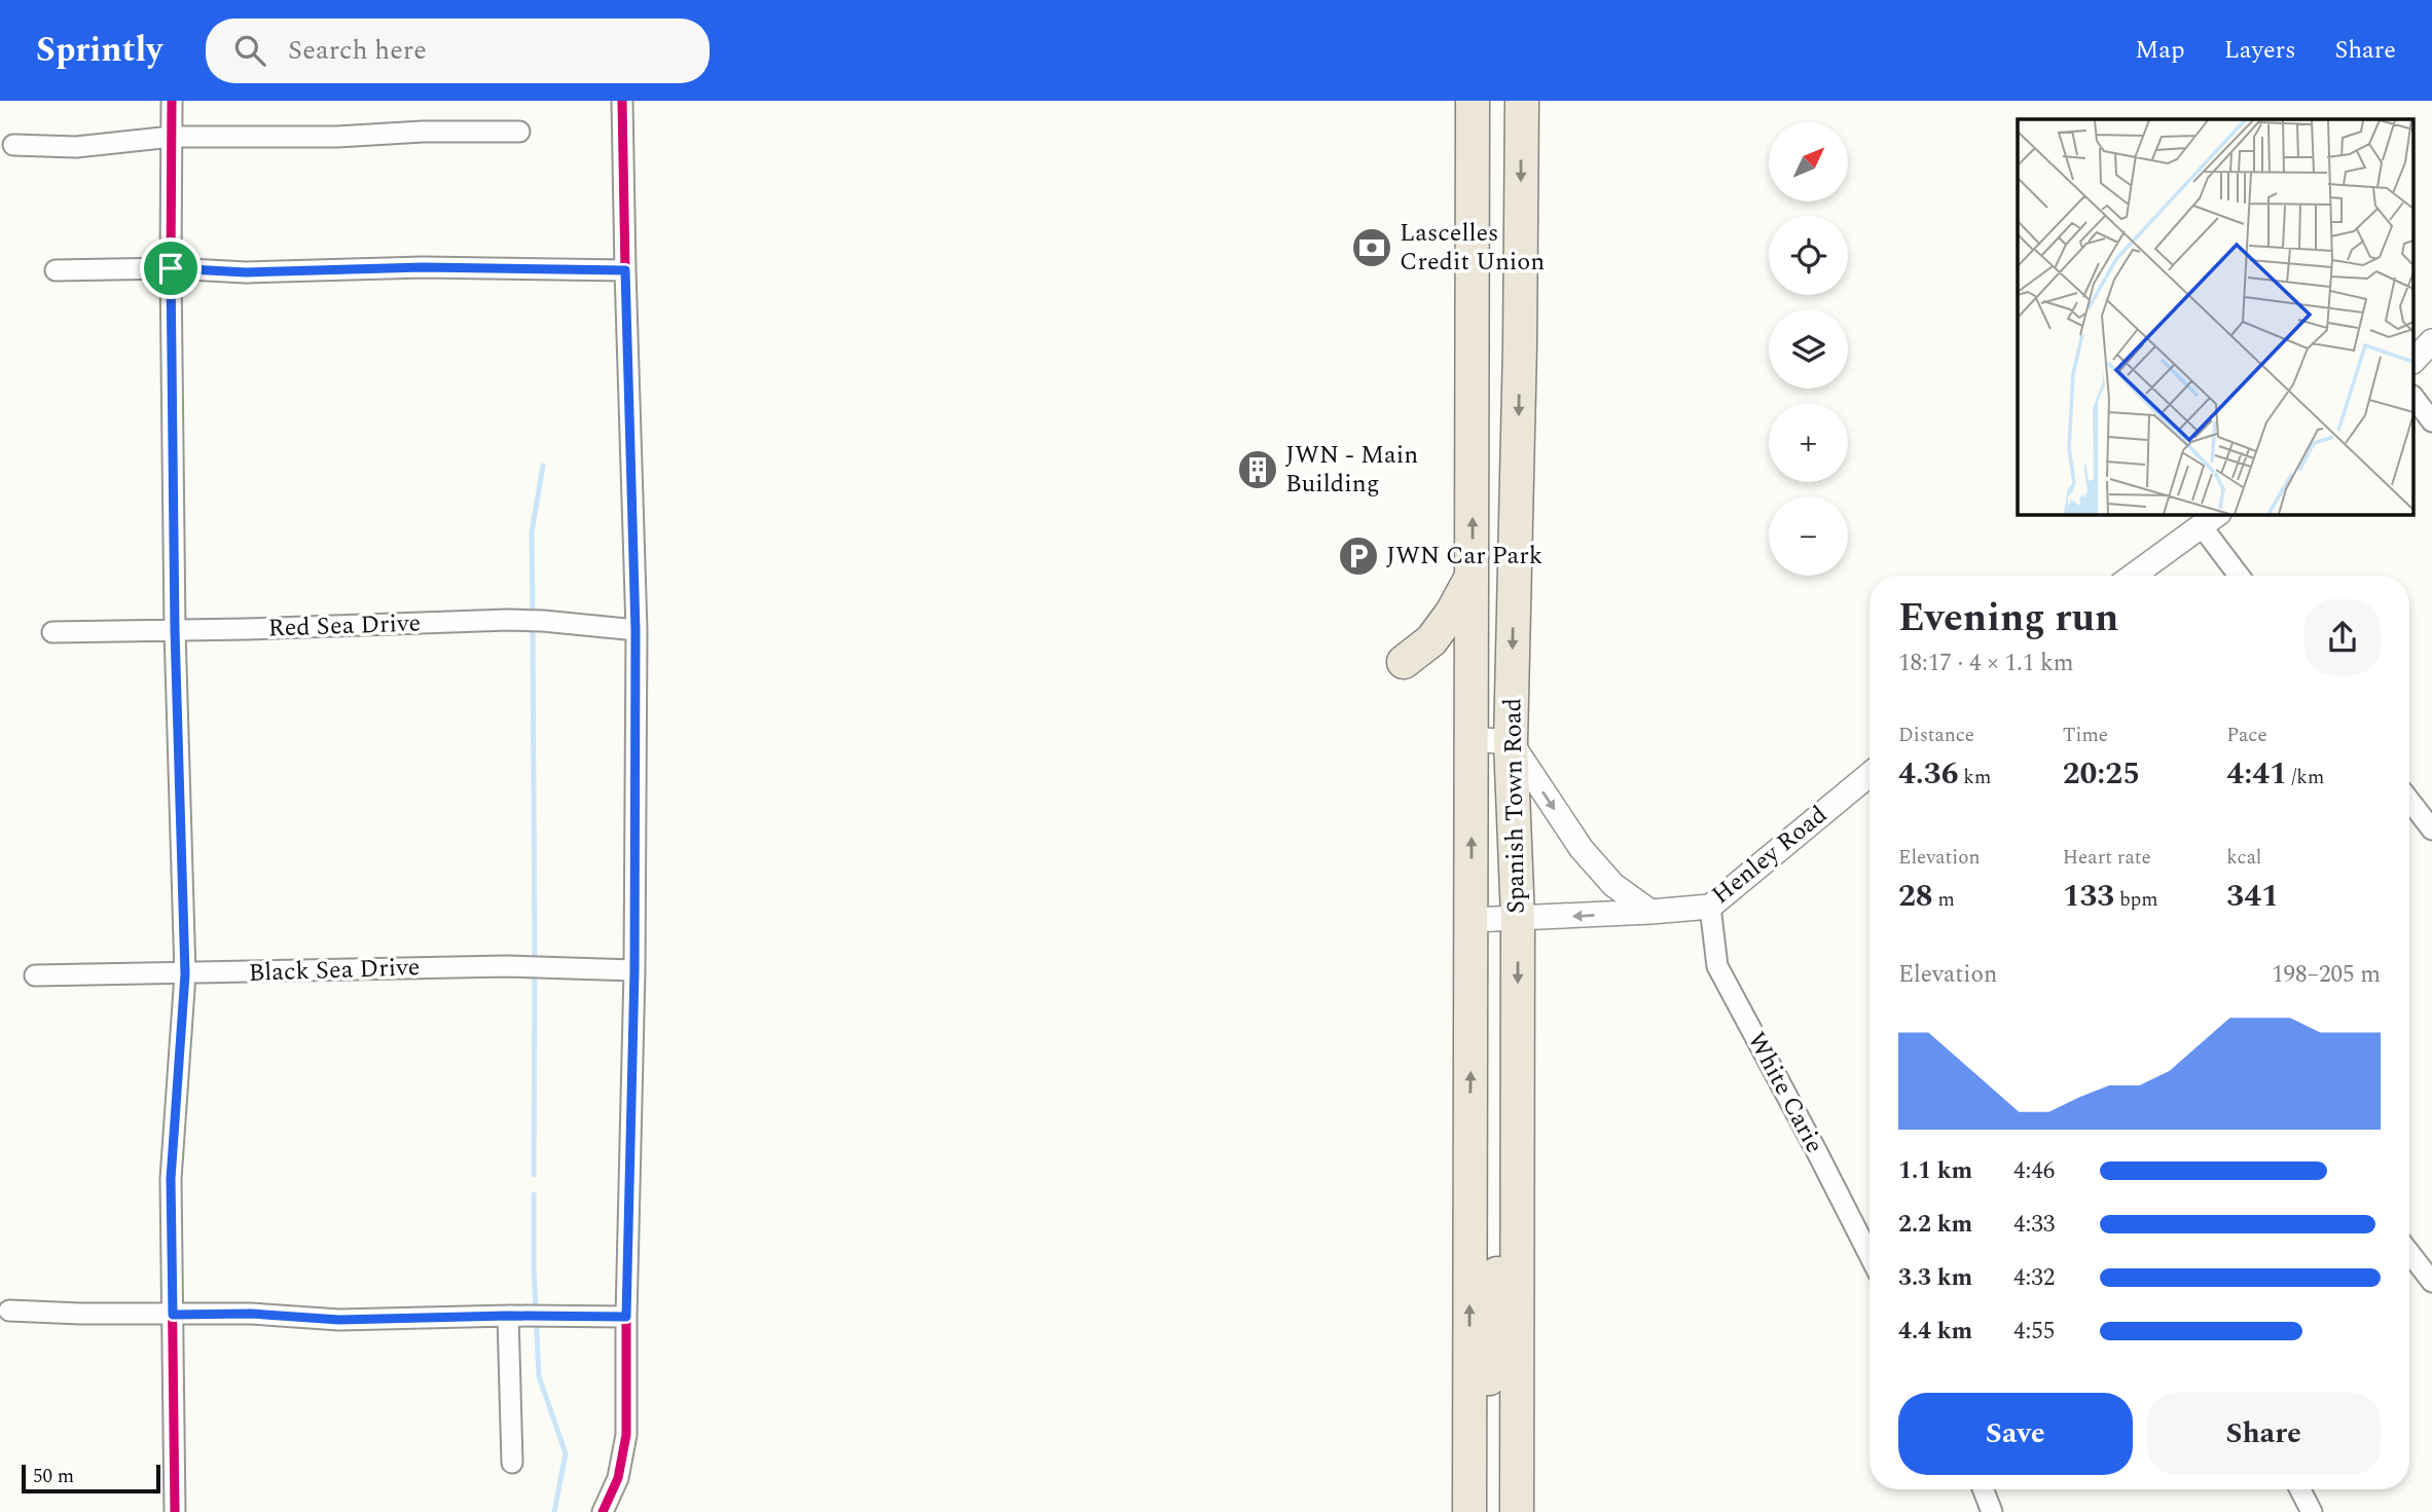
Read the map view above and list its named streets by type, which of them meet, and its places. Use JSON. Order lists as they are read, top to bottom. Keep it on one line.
{"streets":{"highway":["Spanish Town Road"],"street":["Red Sea Drive","Henley Road","Black Sea Drive","White Carie"]},"crossings":[["Spanish Town Road","Henley Road"],["Henley Road","White Carie"]],"places":{"bank":["Lascelles Credit Union"],"building":["JWN - Main Building"],"parking":["JWN Car Park"]},"scale_bar":"50 m","north":"top right","page":{"header":"Sprintly","search":"Search here","nav":["Map","Layers","Share"],"map_buttons":["+","−"],"heading":["Evening run","18:17 · 4 × 1.1 km"],"stats":[["Distance","4.36 km"],["Time","20:25"],["Pace","4:41 /km"],["Elevation","28 m"],["Heart rate","133 bpm"],["kcal","341"]],"chart":["Elevation","198–205 m"],"list":[{"name":"1.1 km","note":"4:46"},{"name":"2.2 km","note":"4:33"},{"name":"3.3 km","note":"4:32"},{"name":"4.4 km","note":"4:55"}],"buttons":["Save","Share"],"scale":"50 m"}}
